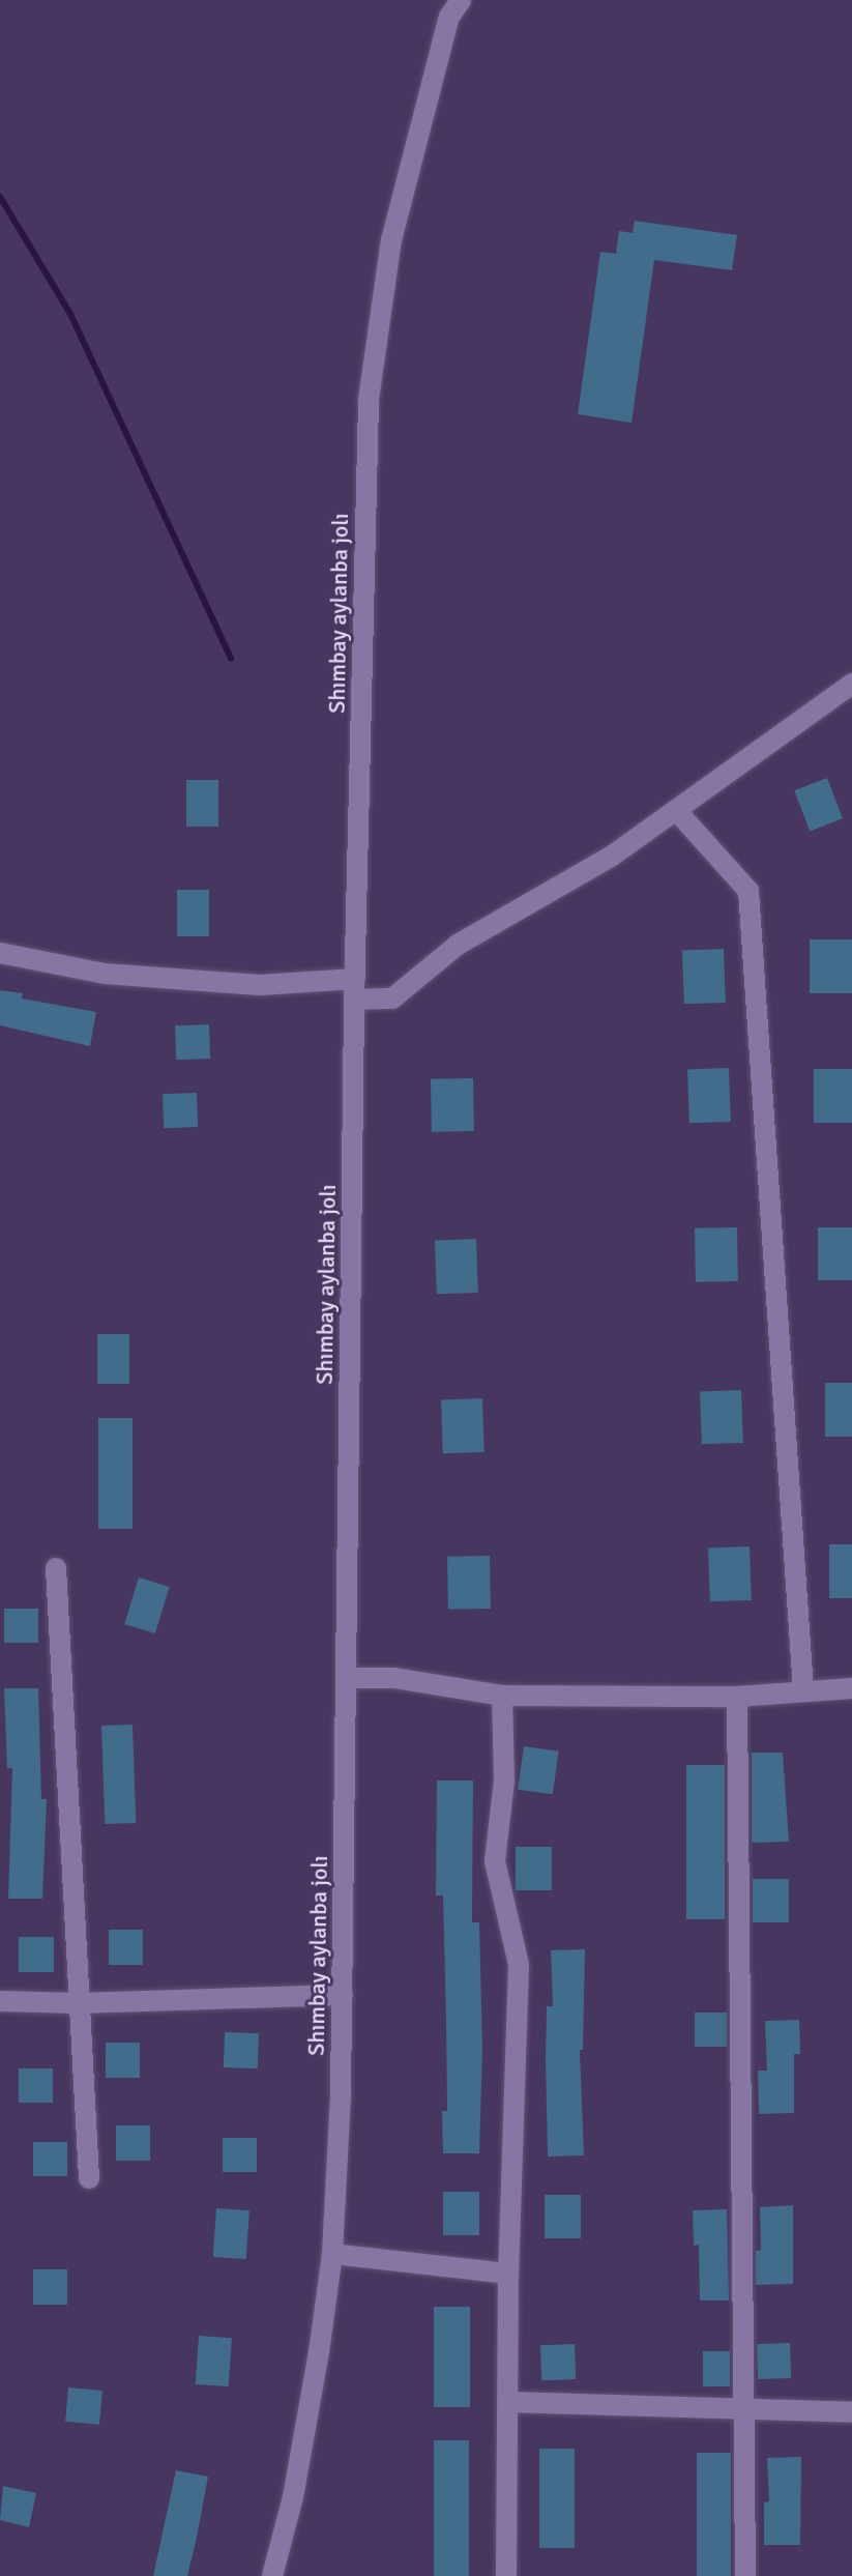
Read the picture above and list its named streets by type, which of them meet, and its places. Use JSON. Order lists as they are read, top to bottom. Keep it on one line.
{"streets":{"street":["Shımbay aylanba jolı"]}}
